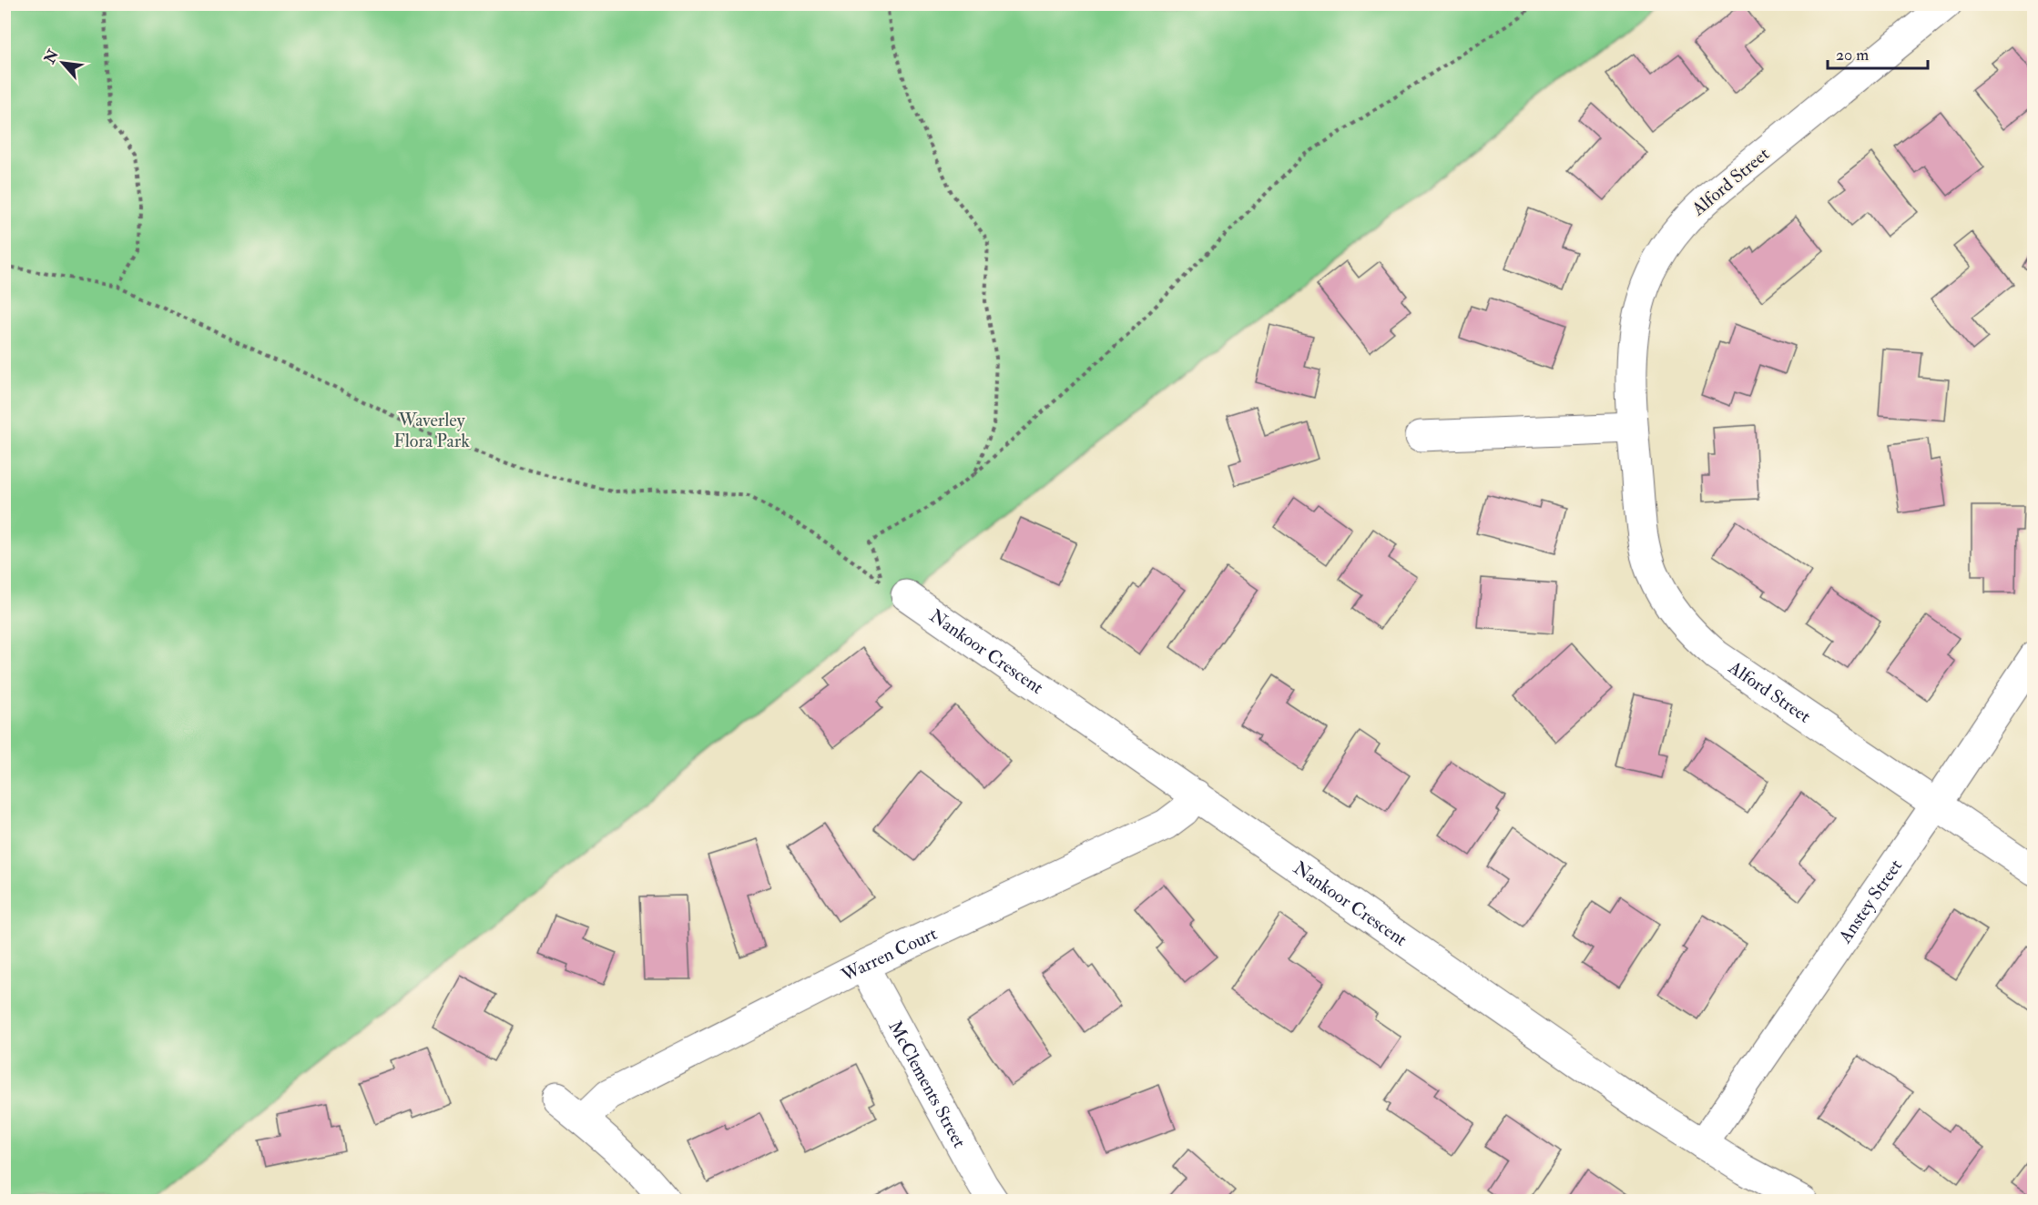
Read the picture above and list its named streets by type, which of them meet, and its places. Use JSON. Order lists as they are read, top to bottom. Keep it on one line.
{"streets":{"street":["Alford Street","Nankoor Crescent","Anstey Street","Warren Court","McClements Street"]},"crossings":[["Alford Street","Anstey Street"],["Nankoor Crescent","Anstey Street"],["Nankoor Crescent","Warren Court"],["Warren Court","McClements Street"]],"parks":["Waverley Flora Park"],"scale_bar":"20 m","north":"top left"}
